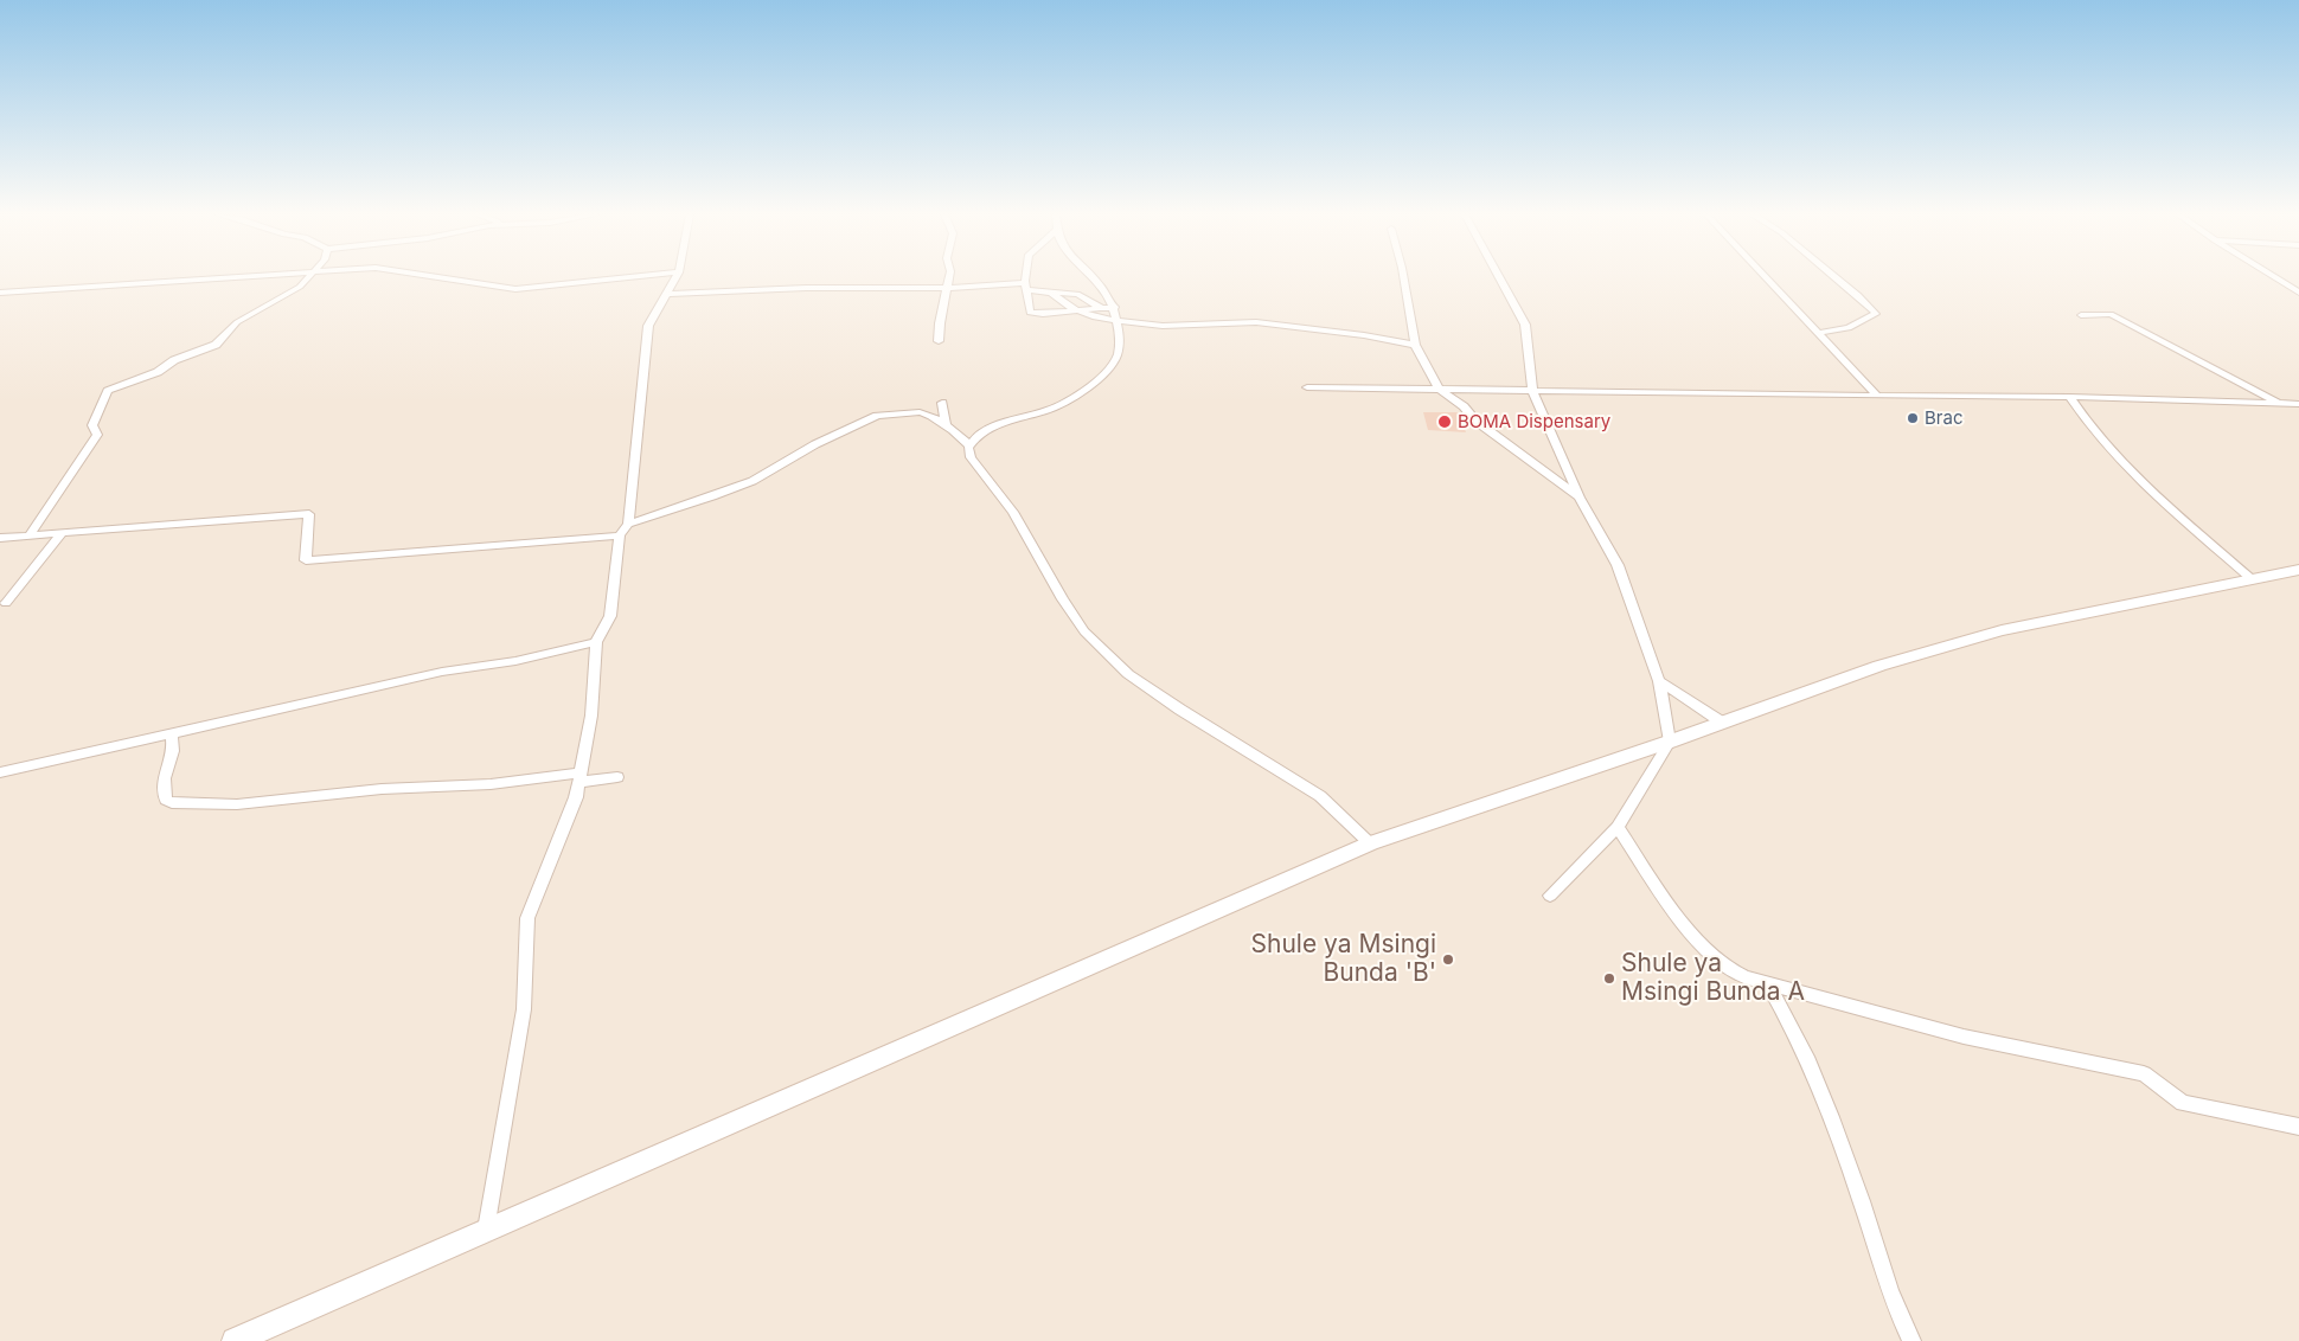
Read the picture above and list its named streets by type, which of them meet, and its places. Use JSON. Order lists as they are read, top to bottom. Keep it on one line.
{"places":["Brac","BOMA Dispensary","Shule ya Msingi Bunda 'B'","Shule ya Msingi Bunda A"]}
